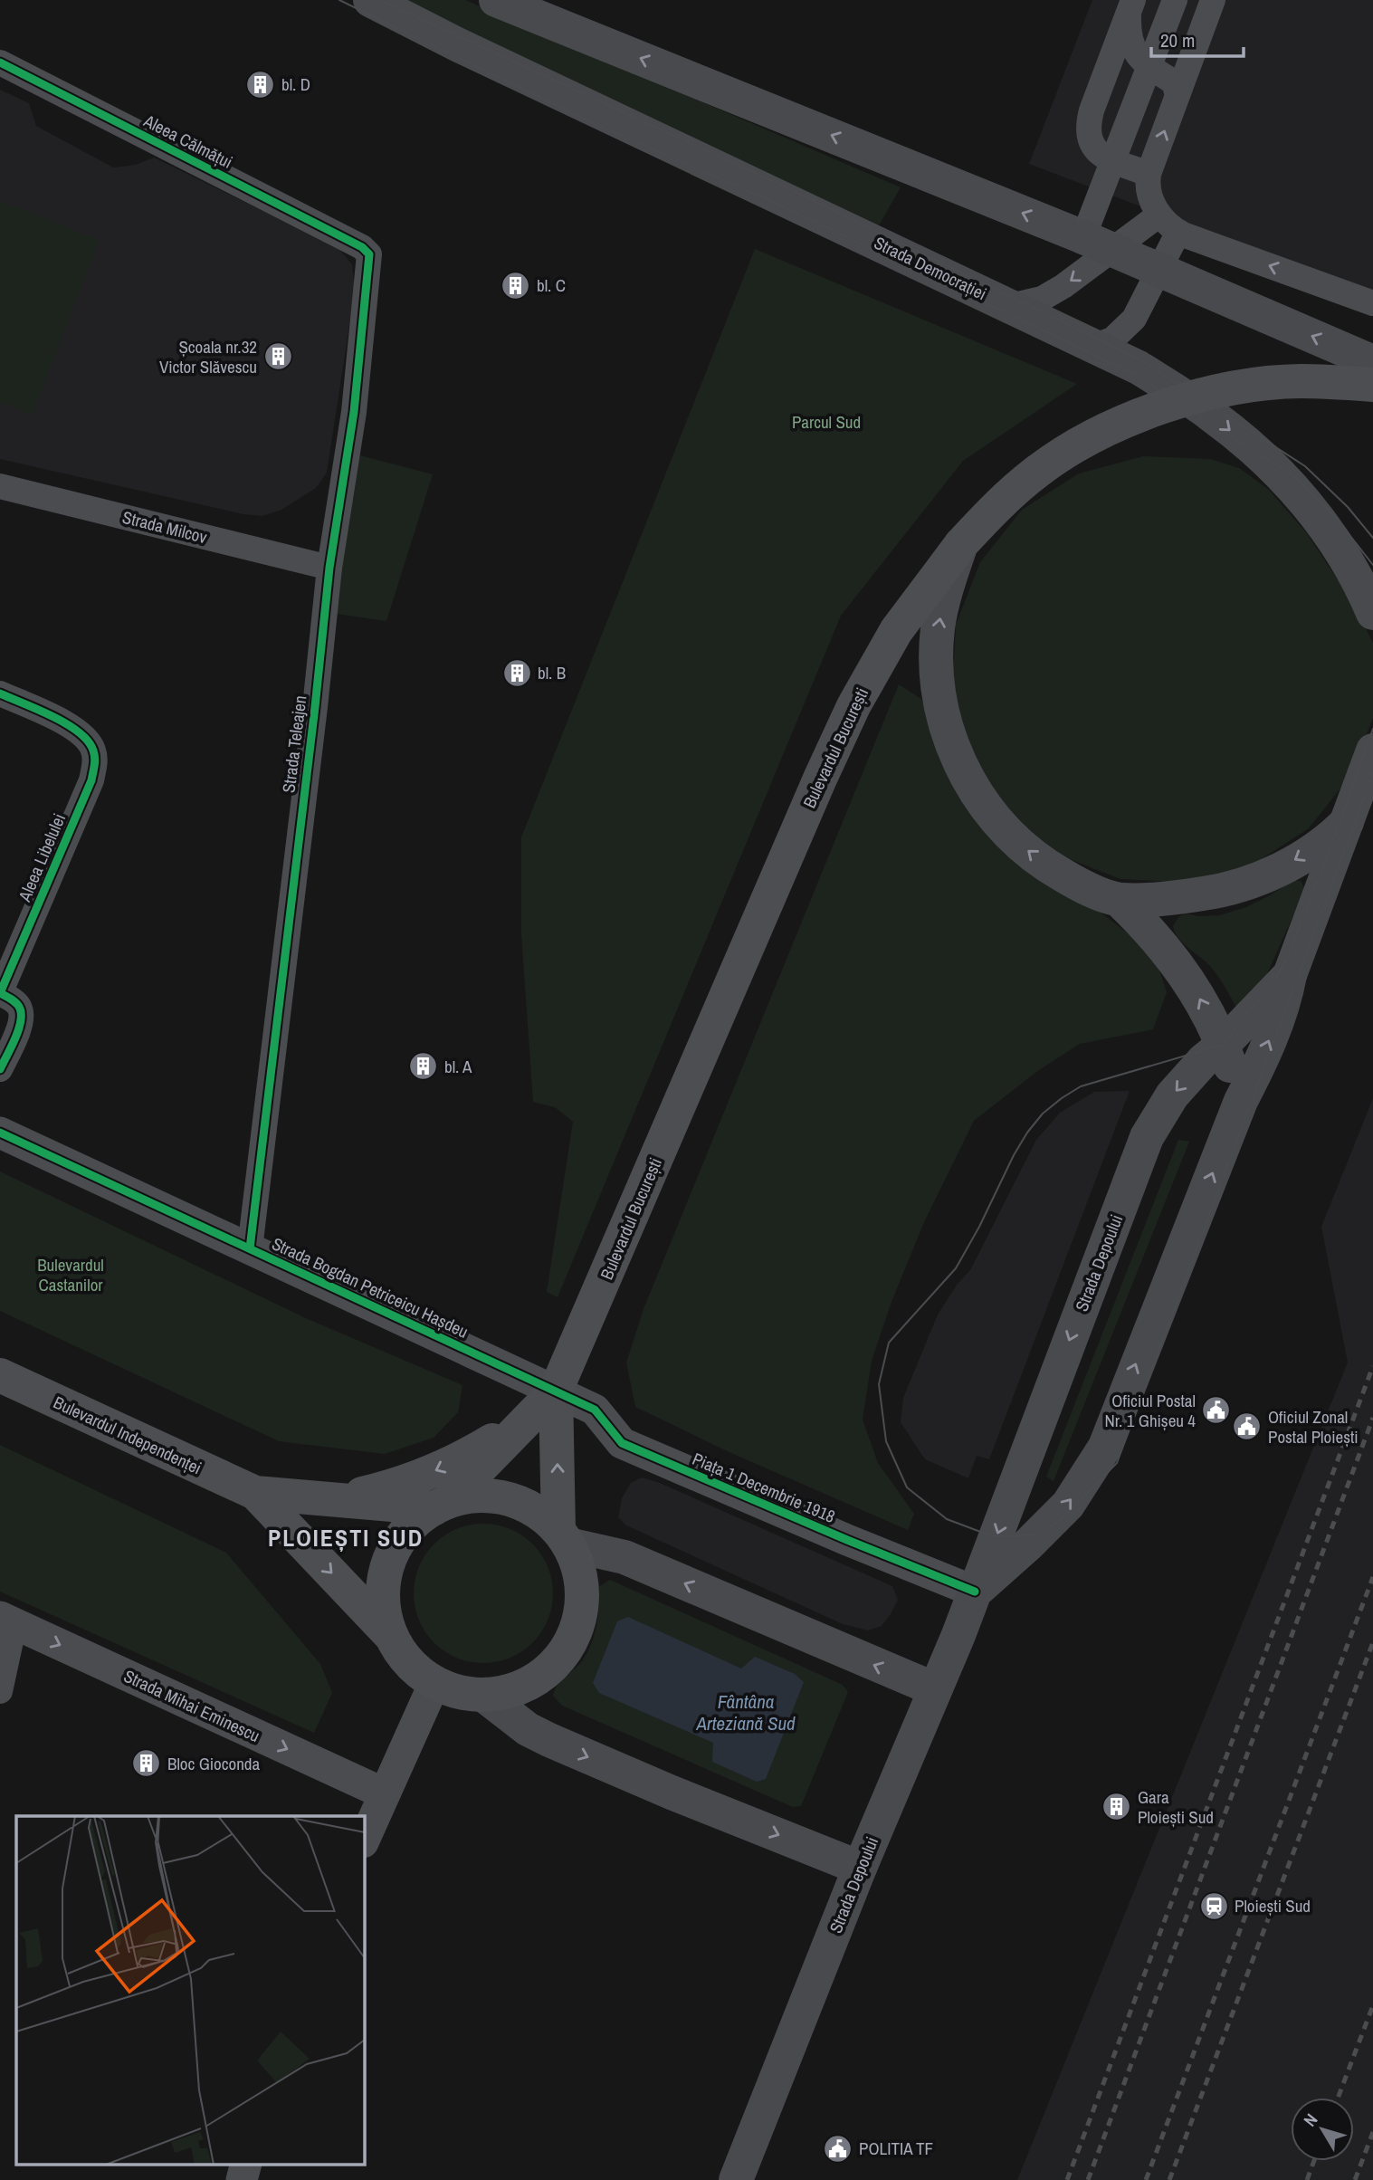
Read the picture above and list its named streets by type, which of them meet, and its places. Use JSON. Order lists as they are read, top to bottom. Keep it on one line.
{"streets":{"main road":["Strada Democrației","Bulevardul București","Strada Depoului","Bulevardul Independenței"],"street":["Aleea Călmățui","Strada Milcov","Strada Teleajen","Aleea Libelulei","Strada Bogdan Petriceicu Hașdeu","Piața 1 Decembrie 1918","Strada Mihai Eminescu"]},"crossings":[["Aleea Călmățui","Strada Teleajen"],["Strada Milcov","Strada Teleajen"],["Strada Teleajen","Strada Bogdan Petriceicu Hașdeu"],["Bulevardul București","Strada Bogdan Petriceicu Hașdeu"],["Bulevardul București","Bulevardul Independenței"],["Bulevardul București","Piața 1 Decembrie 1918"],["Strada Depoului","Piața 1 Decembrie 1918"],["Strada Bogdan Petriceicu Hașdeu","Piața 1 Decembrie 1918"]],"one_way":["Strada Mihai Eminescu"],"districts":["PLOIEȘTI SUD"],"water":["Fântâna Arteziană Sud"],"parks":["Parcul Sud","Bulevardul Castanilor"],"places":{"building":["bl. D","bl. C","Școala nr.32 Victor Slăvescu","bl. B","bl. A","Bloc Gioconda","Gara Ploiești Sud"],"public building":["Oficiul Postal Nr. 1 Ghișeu 4","Oficiul Zonal Postal Ploiești","POLITIA TF"],"station":["Ploiești Sud"]},"scale_bar":"20 m","north":"top left"}
